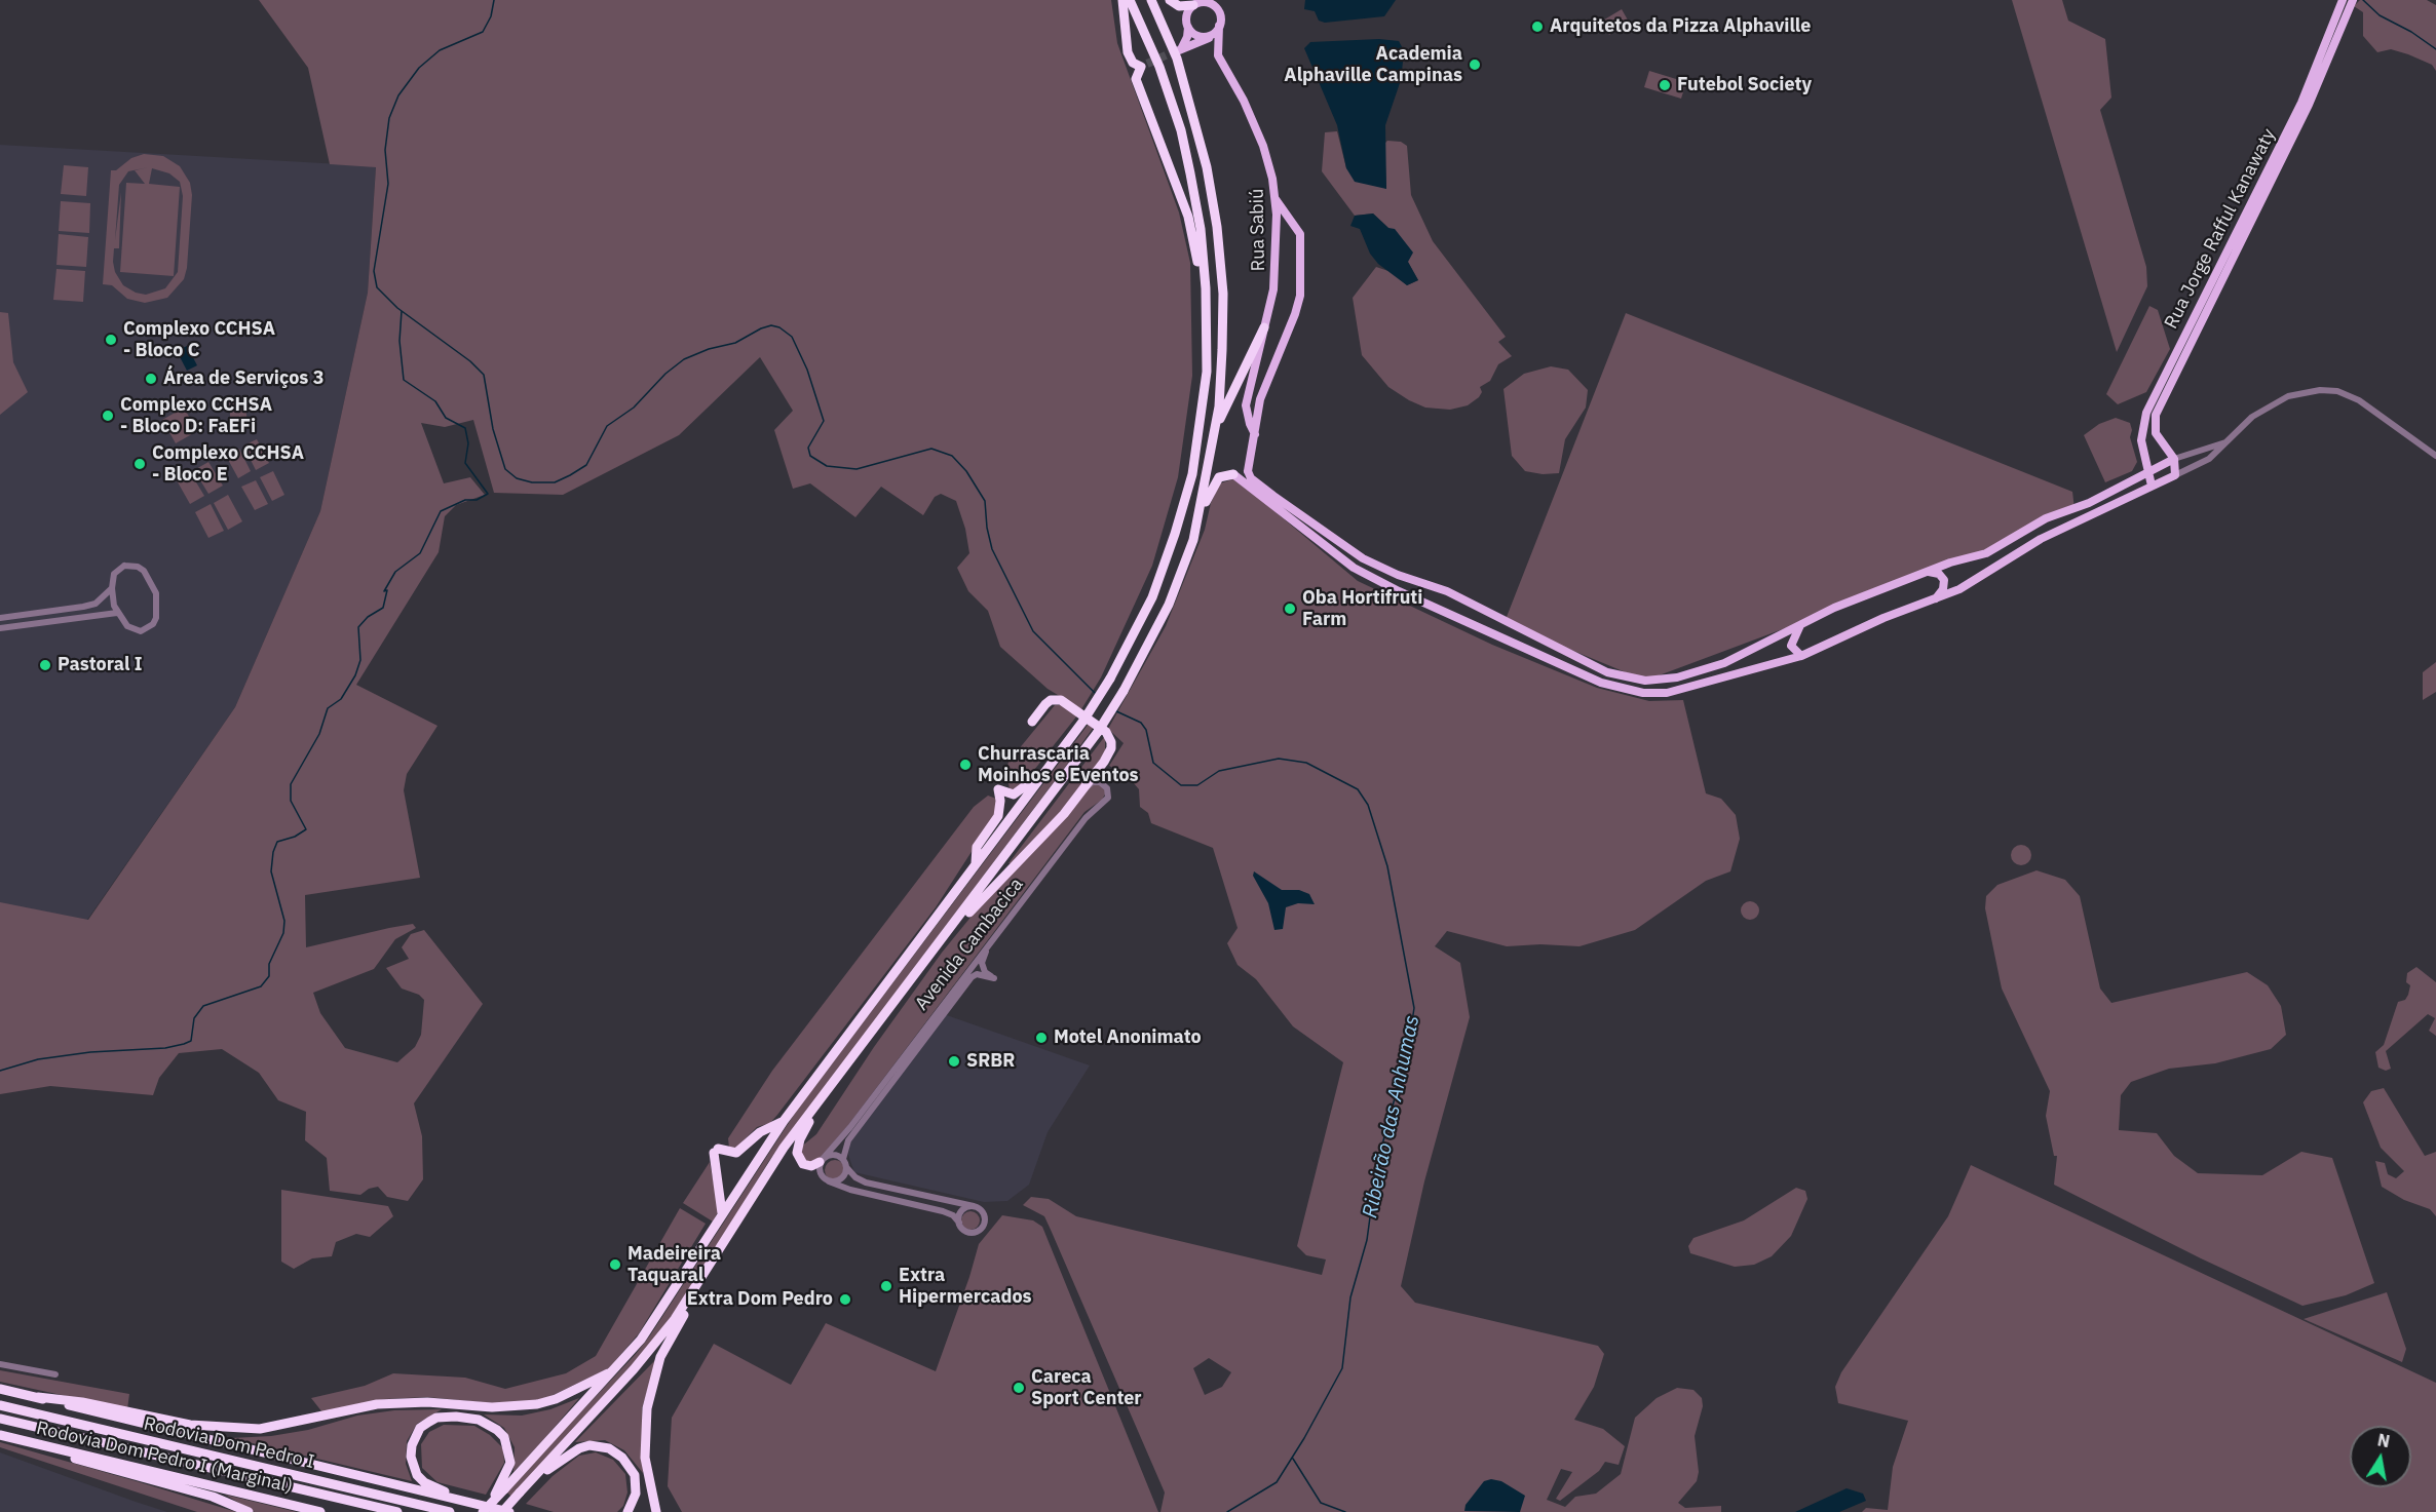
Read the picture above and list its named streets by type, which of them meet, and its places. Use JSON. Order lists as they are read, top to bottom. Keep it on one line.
{"streets":{"highway":["Rodovia Dom Pedro I","Rodovia Dom Pedro I (Marginal)"],"main road":["Rua Jorge Rafful Kanawaty","Rua Sabiú"],"street":["Avenida Cambacica"]},"water":["Ribeirão das Anhumas"],"places":["Arquitetos da Pizza Alphaville","Academia Alphaville Campinas","Futebol Society","Complexo CCHSA - Bloco C","Área de Serviços 3","Complexo CCHSA - Bloco D: FaEFi","Complexo CCHSA - Bloco E","Oba Hortifruti Farm","Pastoral I","Churrascaria Moinhos e Eventos","Motel Anonimato","SRBR","Madeireira Taquaral","Extra Hipermercados","Extra Dom Pedro","Careca Sport Center"],"north":"top"}
